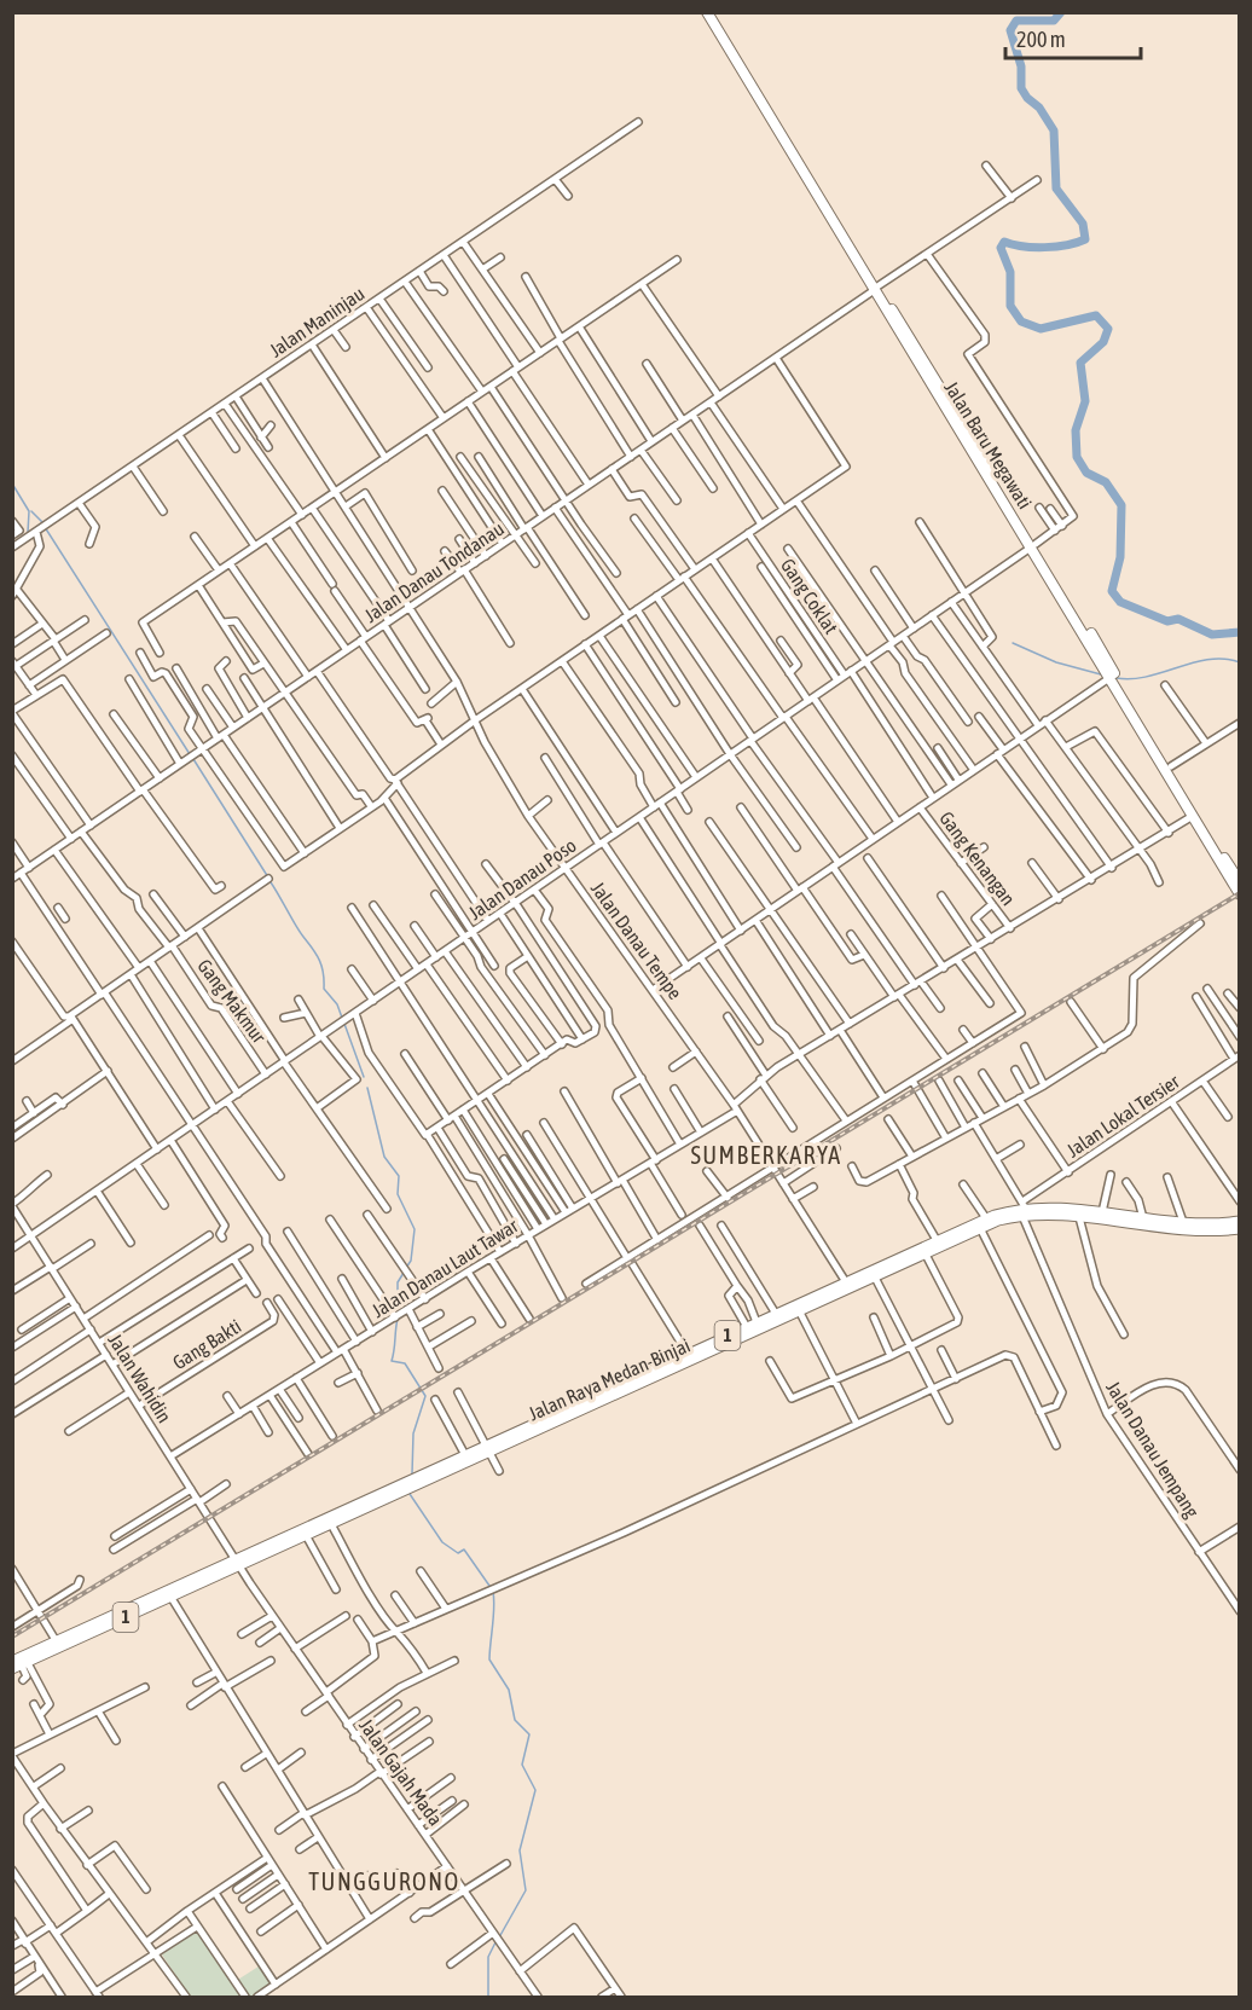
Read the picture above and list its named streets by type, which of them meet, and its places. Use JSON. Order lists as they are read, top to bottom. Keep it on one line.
{"streets":{"highway":["Jalan Baru Megawati"],"main road":["1","Jalan Raya Medan-Binjai"],"street":["Jalan Maninjau","Jalan Danau Tondanau","Gang Coklat","Gang Kenangan","Jalan Danau Poso","Jalan Danau Tempe","Gang Makmur","Jalan Lokal Tersier","Jalan Danau Laut Tawar","Gang Bakti","Jalan Wahidin","Jalan Danau Jempang","Jalan Gajah Mada"]},"crossings":[["Jalan Maninjau","Jalan Danau Tempe"],["Jalan Baru Megawati","Jalan Danau Tondanau"],["Jalan Baru Megawati","Jalan Danau Poso"],["Jalan Baru Megawati","Jalan Danau Laut Tawar"],["Jalan Danau Tondanau","Jalan Danau Poso"],["Jalan Danau Tondanau","Jalan Danau Tempe"],["Jalan Danau Tondanau","Gang Makmur"],["Gang Coklat","Jalan Danau Poso"],["Gang Kenangan","Jalan Danau Laut Tawar"],["Jalan Danau Poso","Jalan Danau Tempe"],["Jalan Danau Poso","Gang Makmur"],["Jalan Danau Poso","Jalan Wahidin"],["Jalan Danau Tempe","Jalan Danau Laut Tawar"],["Jalan Danau Tempe","Jalan Raya Medan-Binjai"],["Jalan Lokal Tersier","Jalan Raya Medan-Binjai"],["Jalan Lokal Tersier","Jalan Danau Jempang"],["Jalan Danau Laut Tawar","Jalan Wahidin"],["Gang Bakti","Jalan Wahidin"],["Jalan Wahidin","Jalan Raya Medan-Binjai"],["Jalan Wahidin","Jalan Gajah Mada"],["Jalan Raya Medan-Binjai","Jalan Danau Jempang"],["Jalan Raya Medan-Binjai","Jalan Gajah Mada"]],"districts":["SUMBERKARYA","TUNGGURONO"],"scale_bar":"200 m"}
